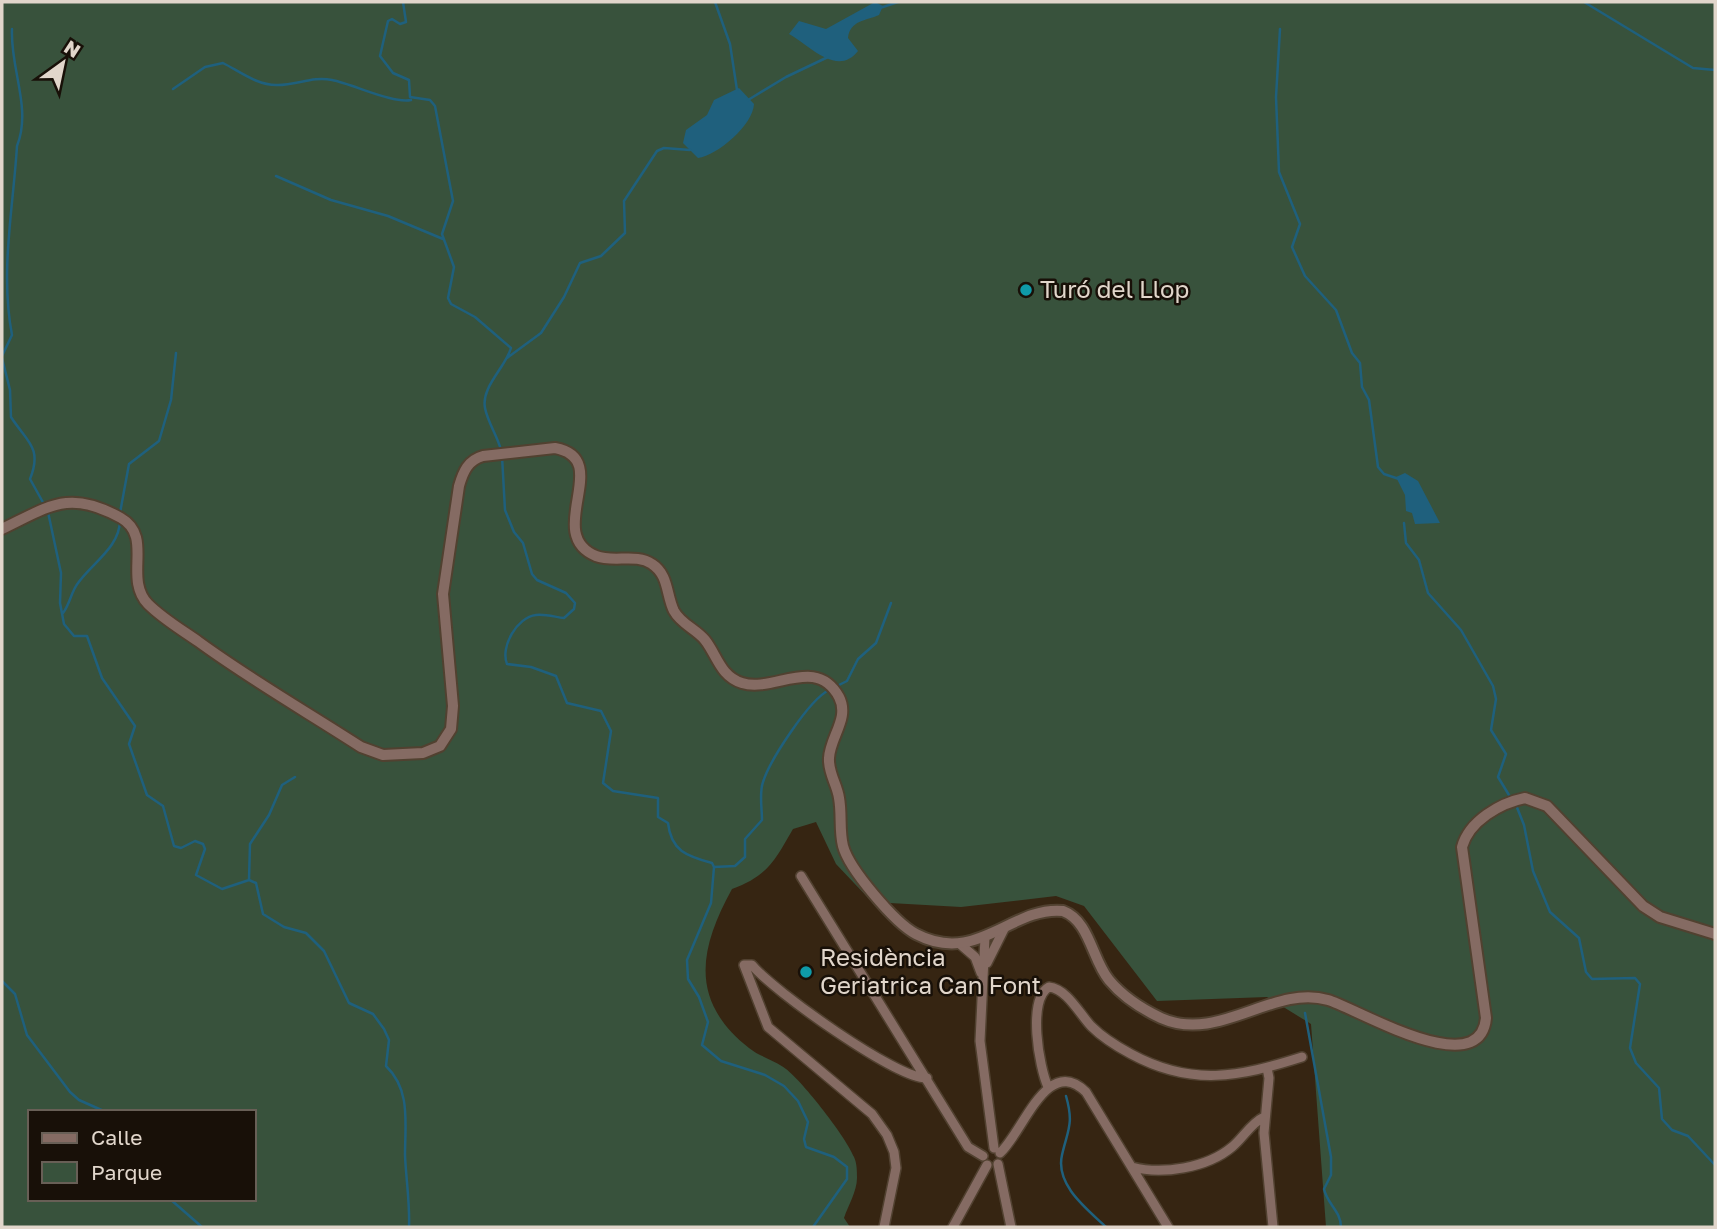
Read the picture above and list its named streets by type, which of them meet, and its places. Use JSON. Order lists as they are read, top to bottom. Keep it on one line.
{"places":["Turó del Llop","Residència Geriatrica Can Font"],"legend":["Calle","Parque"],"north":"top right"}
